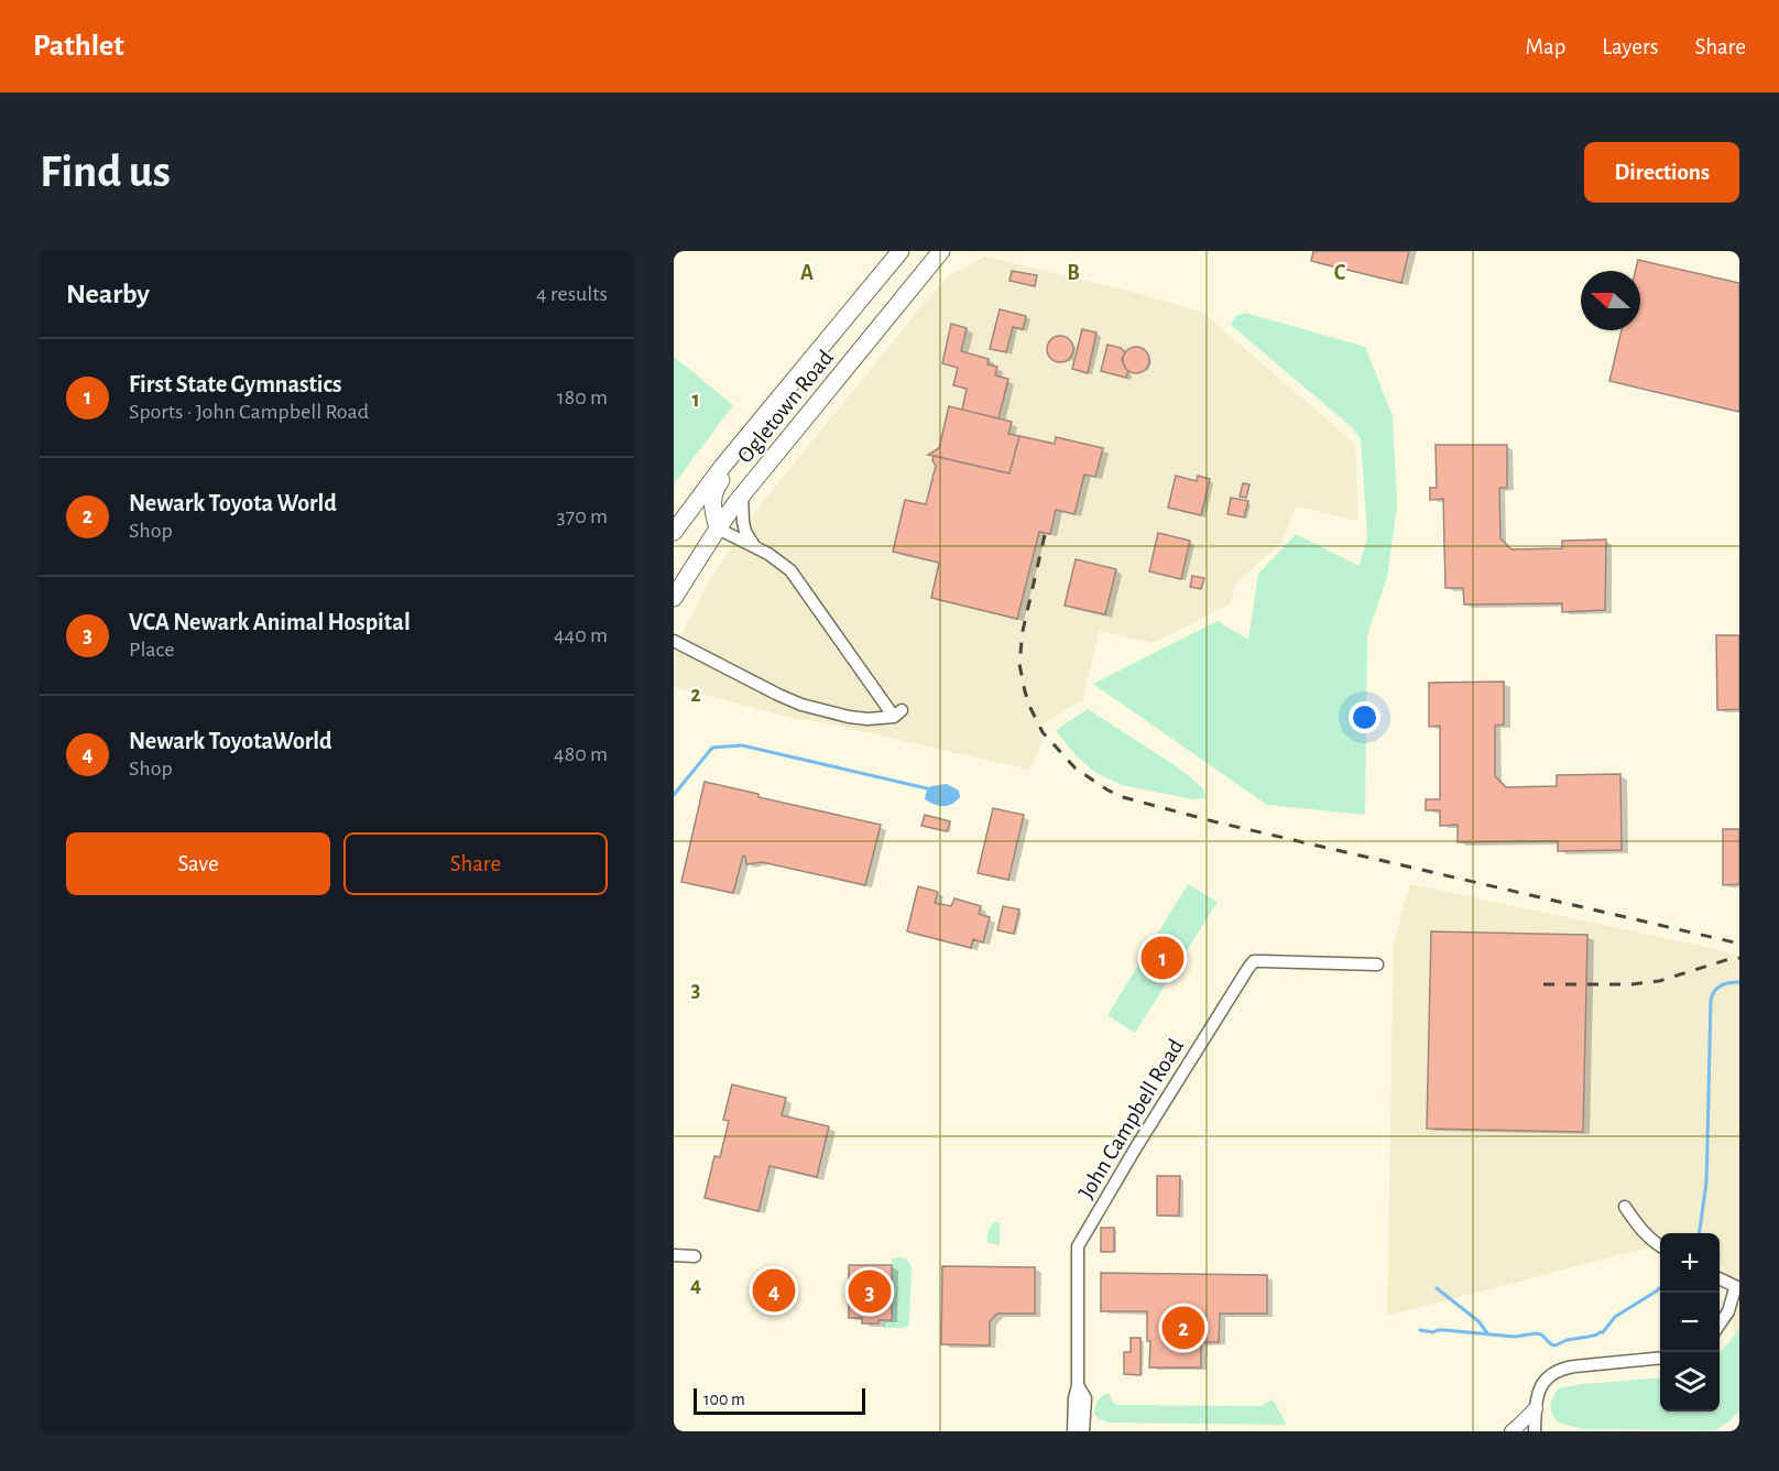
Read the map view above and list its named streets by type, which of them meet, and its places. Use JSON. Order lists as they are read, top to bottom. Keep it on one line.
{"streets":{"main road":["Ogletown Road"],"street":["John Campbell Road"]},"scale_bar":"100 m","north":"left","page":{"header":"Pathlet","nav":["Map","Layers","Share"],"buttons":["Directions",["Save","Share"]],"title":"Find us","heading":["Nearby","4 results"],"list":[{"mark":"1","name":"First State Gymnastics","note":"Sports · John Campbell Road","value":"180 m"},{"mark":"2","name":"Newark Toyota World","note":"Shop","value":"370 m"},{"mark":"3","name":"VCA Newark Animal Hospital","note":"Place","value":"440 m"},{"mark":"4","name":"Newark ToyotaWorld","note":"Shop","value":"480 m"}],"pins":["1","4","3","2"],"map_buttons":["+","−"],"scale":"100 m"},"grid":{"columns":["A","B","C"],"rows":["1","2","3","4"]}}
